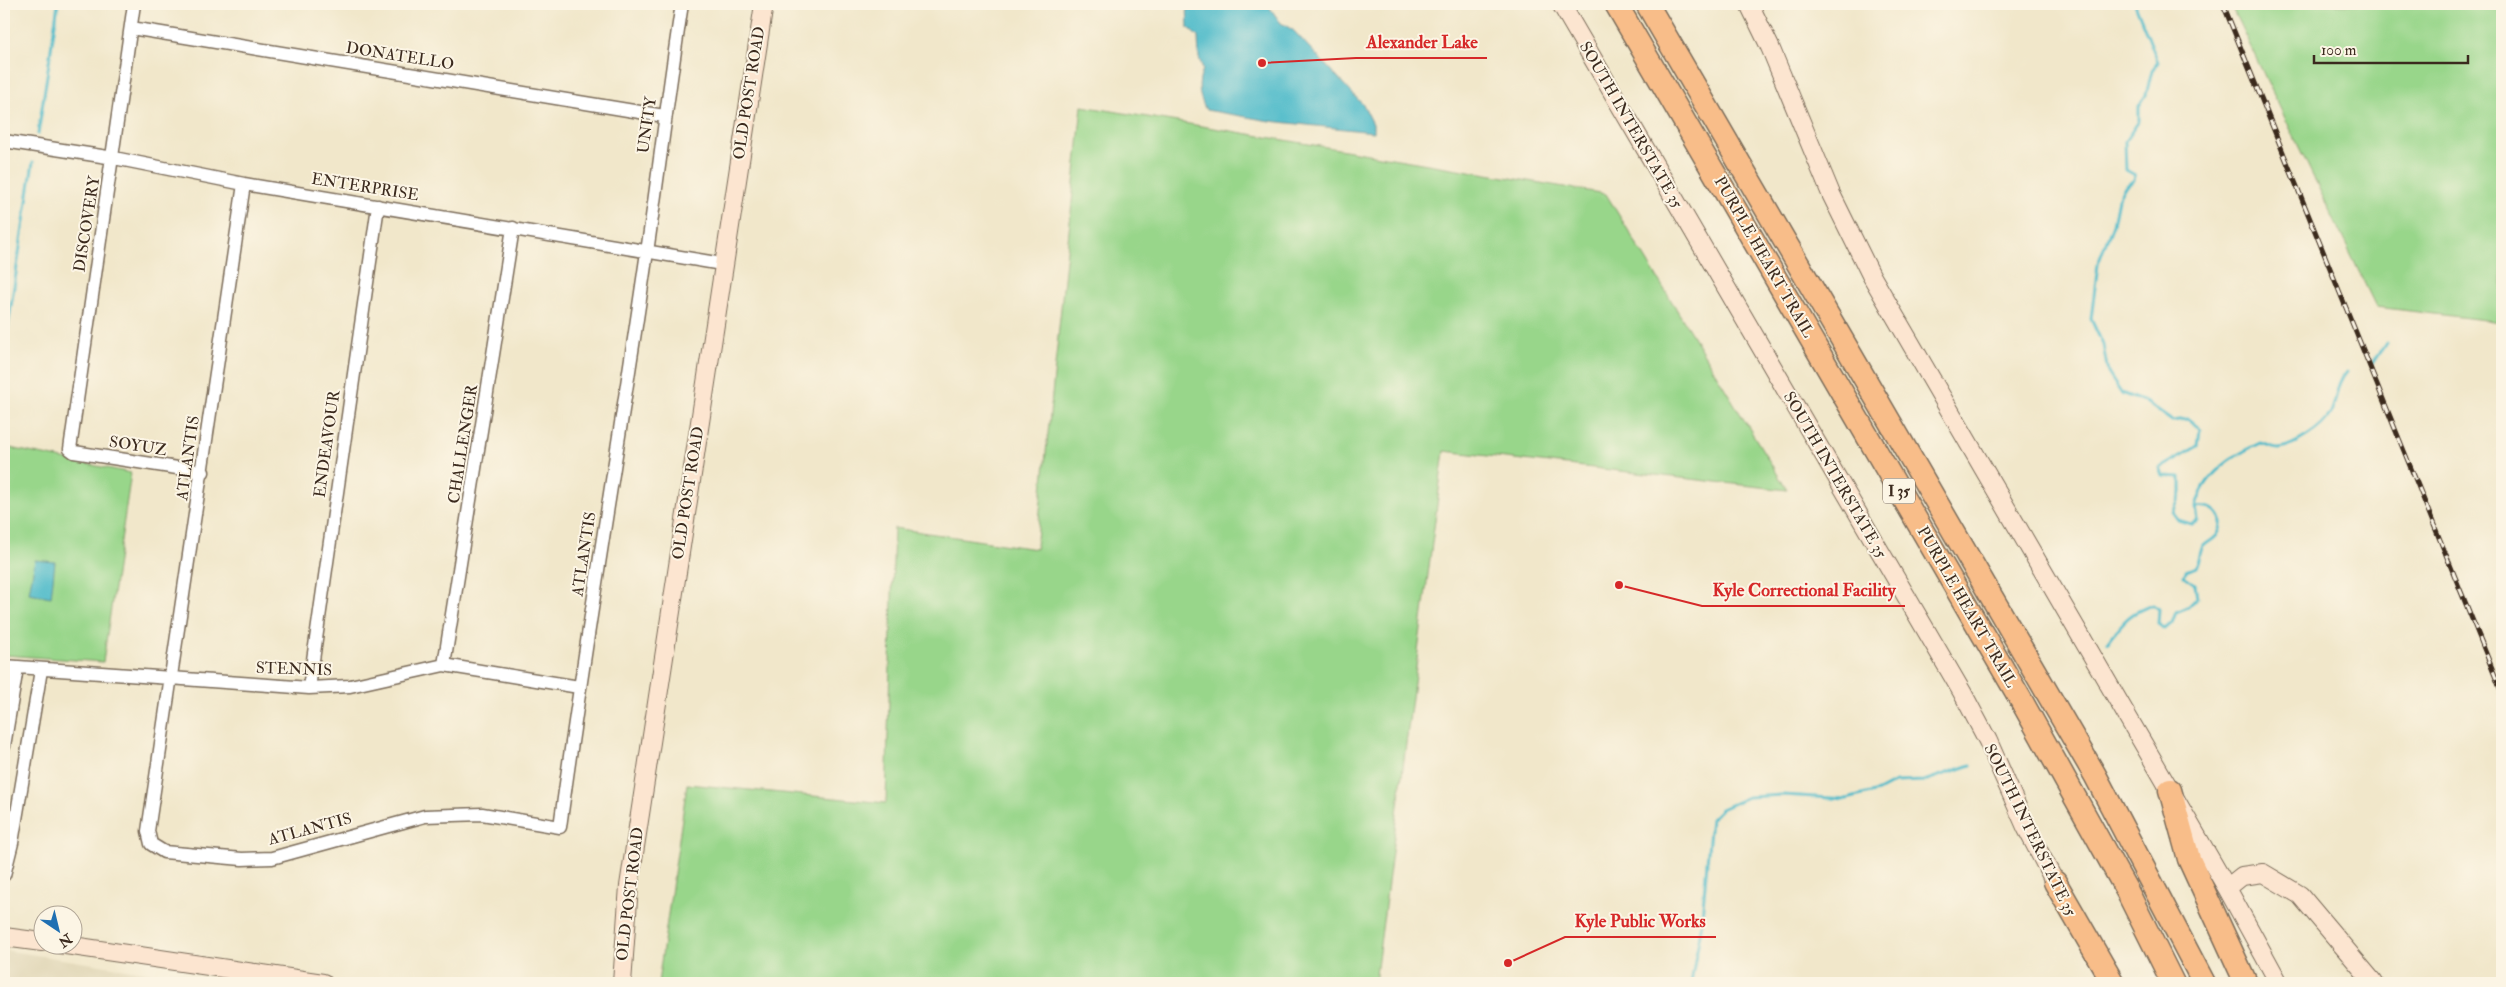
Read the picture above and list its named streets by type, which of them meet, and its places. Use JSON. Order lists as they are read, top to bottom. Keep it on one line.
{"streets":{"highway":["PURPLE HEART TRAIL","I 35"],"main road":["OLD POST ROAD","SOUTH INTERSTATE 35"],"street":["DONATELLO","UNITY","ENTERPRISE","DISCOVERY","ENDEAVOUR","CHALLENGER","SOYUZ","ATLANTIS","STENNIS"]},"crossings":[["DONATELLO","UNITY"],["DONATELLO","DISCOVERY"],["OLD POST ROAD","ENTERPRISE"],["UNITY","ENTERPRISE"],["UNITY","ATLANTIS"],["ENTERPRISE","DISCOVERY"],["ENTERPRISE","ENDEAVOUR"],["ENTERPRISE","CHALLENGER"],["ENTERPRISE","ATLANTIS"],["DISCOVERY","SOYUZ"],["ENDEAVOUR","STENNIS"],["CHALLENGER","STENNIS"],["SOYUZ","ATLANTIS"],["ATLANTIS","STENNIS"]],"places":["Alexander Lake","Kyle Correctional Facility","Kyle Public Works"],"scale_bar":"100 m","north":"bottom right"}
